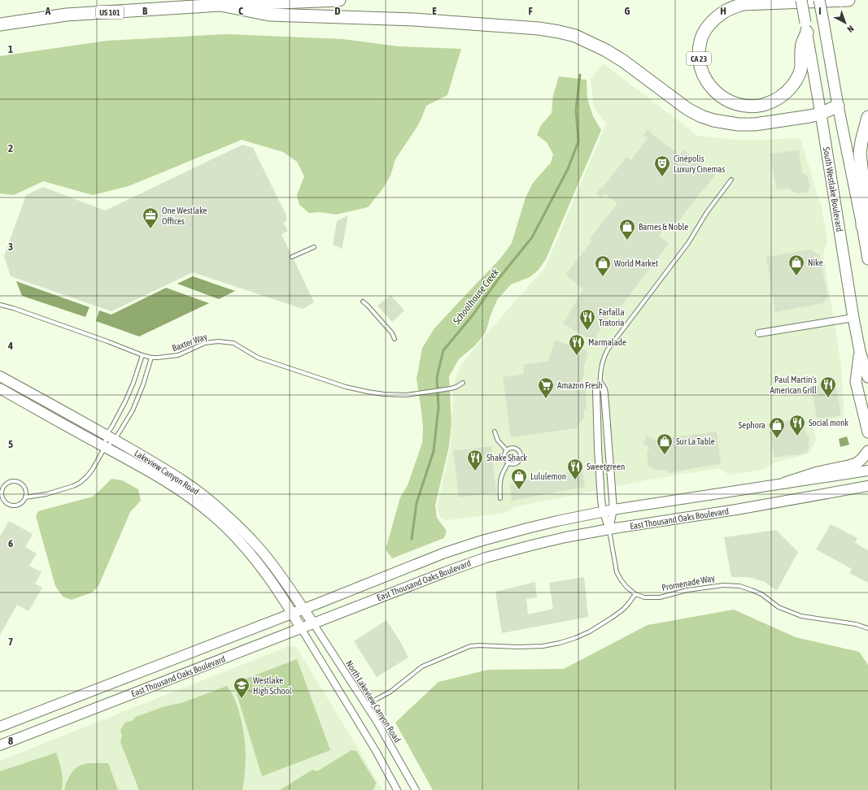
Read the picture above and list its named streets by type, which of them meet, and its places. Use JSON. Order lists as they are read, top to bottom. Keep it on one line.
{"streets":{"highway":["US 101","CA 23"],"main road":["South Westlake Boulevard","Lakeview Canyon Road","East Thousand Oaks Boulevard"],"street":["North Lakeview Canyon Road"],"lane":["Baxter Way","Promenade Way"]},"crossings":[["CA 23","South Westlake Boulevard"],["Lakeview Canyon Road","East Thousand Oaks Boulevard"],["Lakeview Canyon Road","North Lakeview Canyon Road"],["East Thousand Oaks Boulevard","North Lakeview Canyon Road"]],"water":["Schoolhouse Creek"],"places":{"theatre":["Cinépolis Luxury Cinemas"],"office":["One Westlake Offices"],"shop":["Barnes & Noble","Nike","World Market","Sephora","Sur La Table","Lululemon"],"restaurant":["Farfalla Tratoria","Marmalade","Paul Martin's American Grill","Social monk","Shake Shack","Sweetgreen"],"supermarket":["Amazon Fresh"],"school or university":["Westlake High School"]},"north":"bottom right","grid":{"columns":["A","B","C","D","E","F","G","H","I"],"rows":["1","2","3","4","5","6","7","8"]}}
